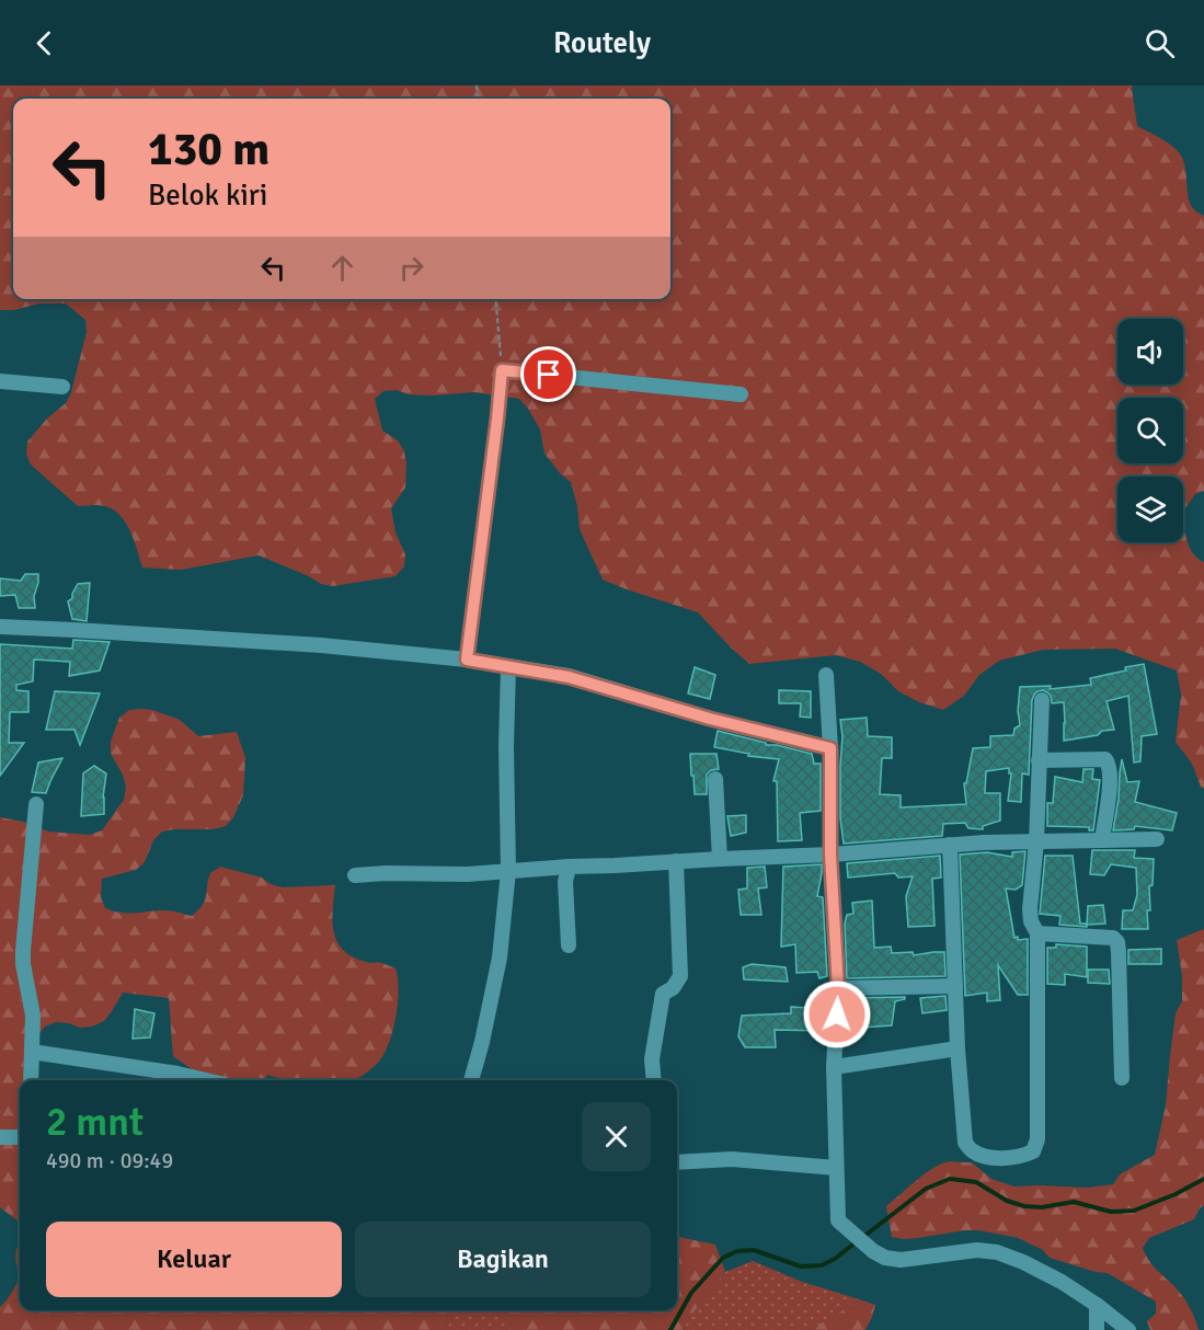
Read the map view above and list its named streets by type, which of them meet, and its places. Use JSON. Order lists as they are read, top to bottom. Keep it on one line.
{"page":{"header":"Routely","turn":["130 m","Belok kiri"],"heading":["2 mnt","490 m · 09:49"],"buttons":["Keluar","Bagikan"]}}
